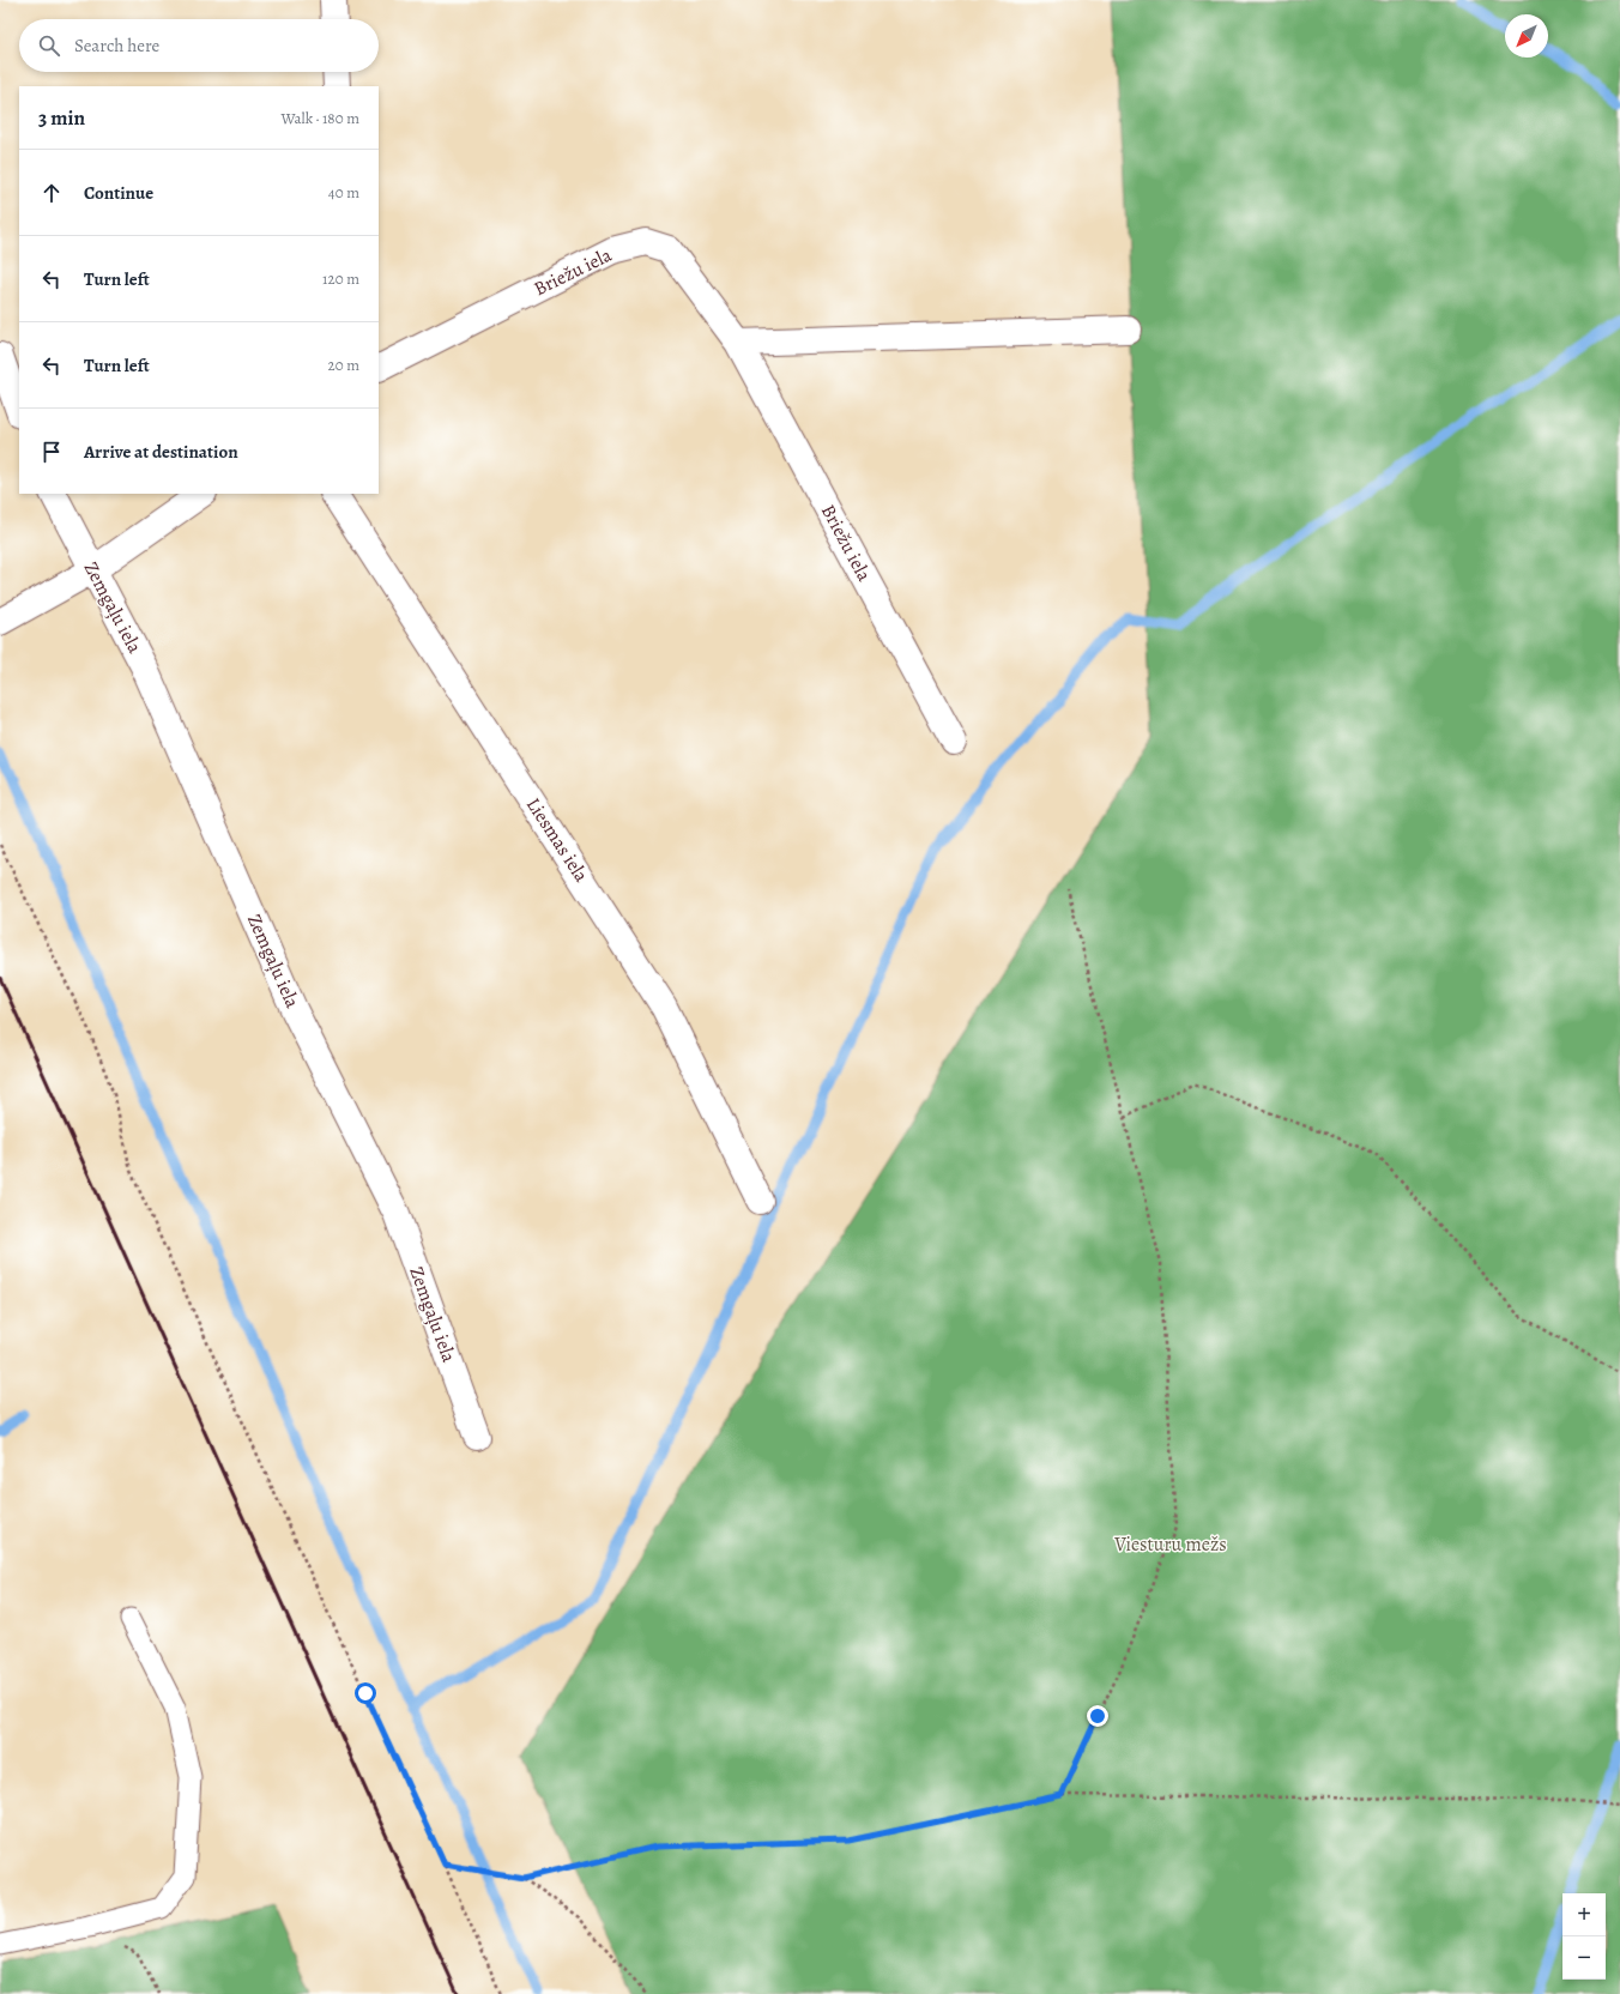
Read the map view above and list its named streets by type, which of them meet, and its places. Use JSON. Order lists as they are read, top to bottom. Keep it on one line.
{"streets":{"street":["Briežu iela","Zemgaļu iela","Liesmas iela"]},"parks":["Viesturu mežs"],"north":"bottom left","page":{"search":"Search here","heading":["3 min","Walk · 180 m"],"list":[["Continue","40 m"],["Turn left","120 m"],["Turn left","20 m"],"Arrive at destination"],"map_buttons":["+","−"]}}
